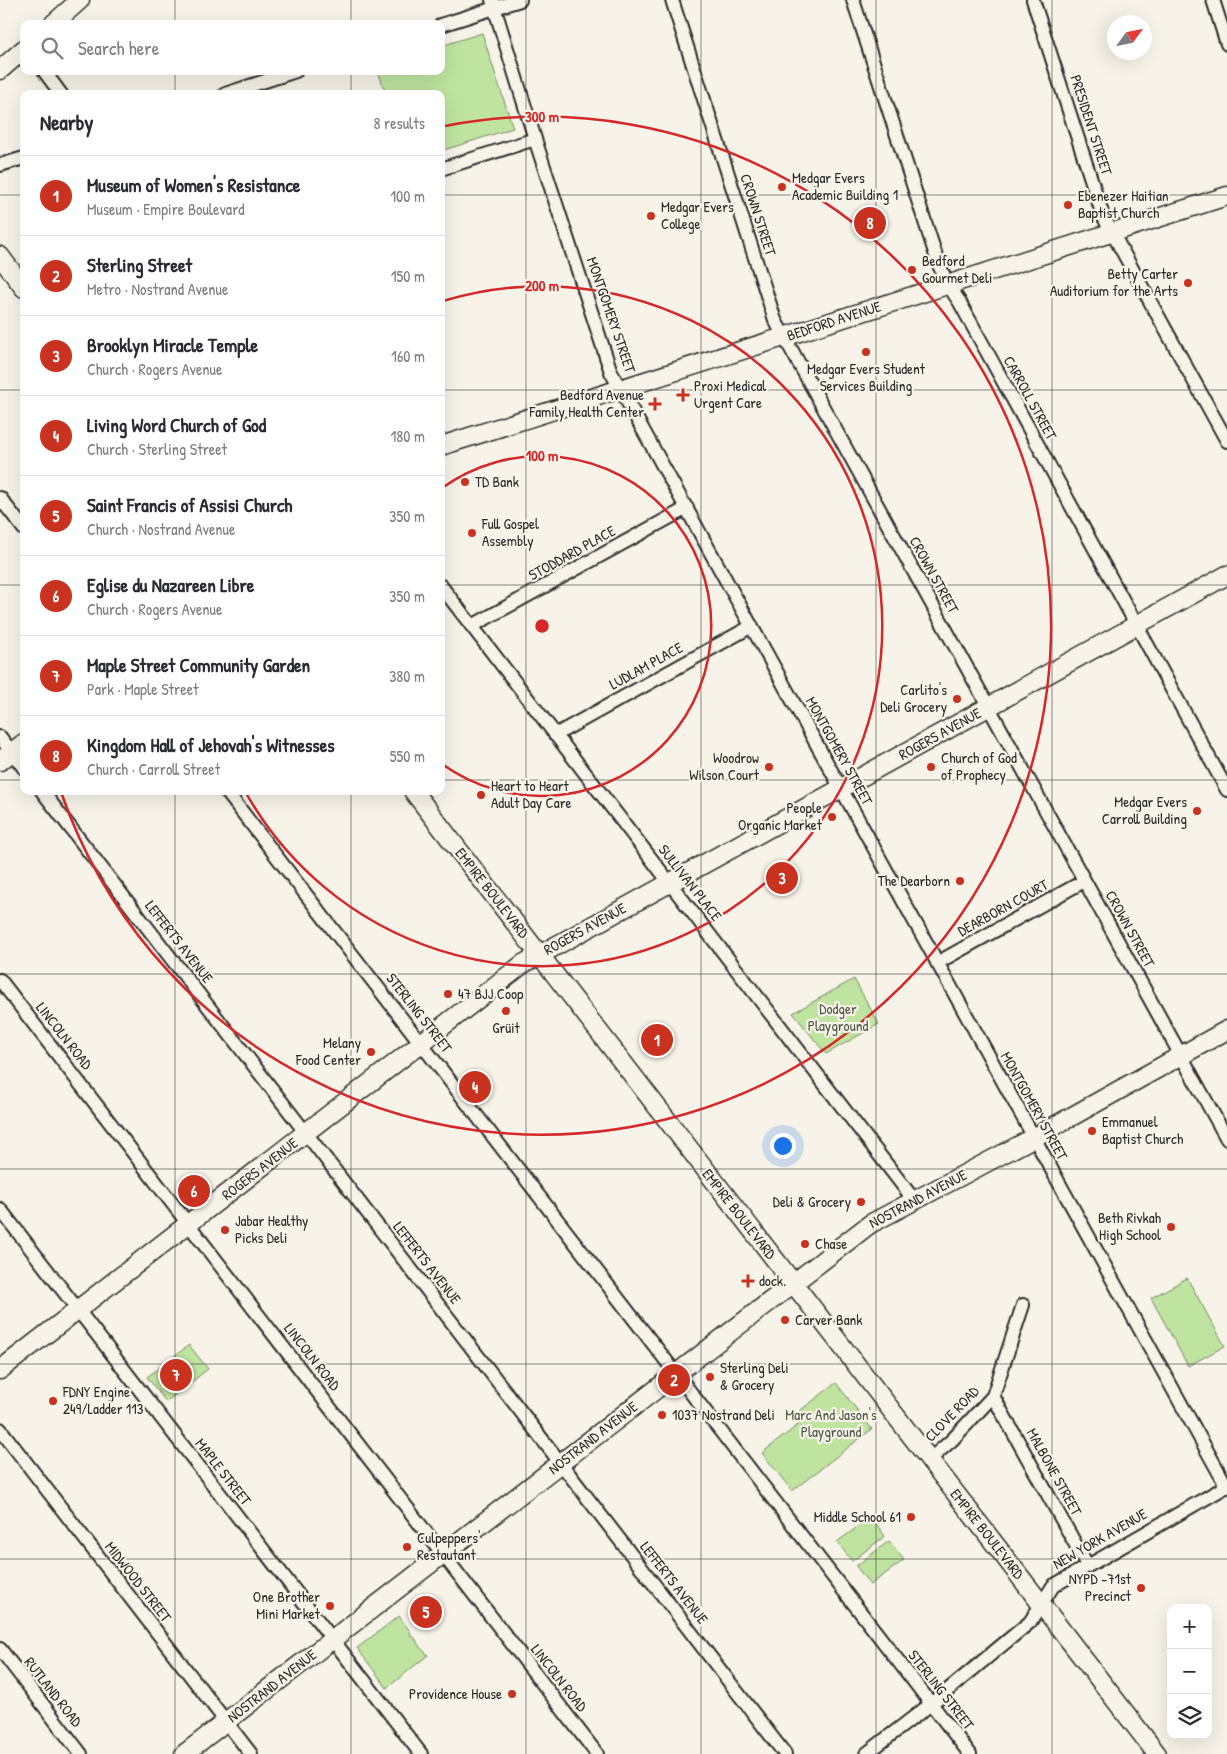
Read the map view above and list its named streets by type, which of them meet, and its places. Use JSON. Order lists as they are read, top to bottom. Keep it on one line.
{"streets":{"main road":["BEDFORD AVENUE","ROGERS AVENUE","EMPIRE BOULEVARD","NOSTRAND AVENUE"],"street":["PRESIDENT STREET","CROWN STREET","MONTGOMERY STREET","CARROLL STREET","STODDARD PLACE","LUDLAM PLACE","SULLIVAN PLACE","DEARBORN COURT","LEFFERTS AVENUE","STERLING STREET","LINCOLN ROAD","CLOVE ROAD","MAPLE STREET","MALBONE STREET","NEW YORK AVENUE","MIDWOOD STREET","RUTLAND ROAD"]},"crossings":[["PRESIDENT STREET","BEDFORD AVENUE"],["CROWN STREET","BEDFORD AVENUE"],["CROWN STREET","ROGERS AVENUE"],["CROWN STREET","DEARBORN COURT"],["CROWN STREET","NOSTRAND AVENUE"],["MONTGOMERY STREET","BEDFORD AVENUE"],["MONTGOMERY STREET","STODDARD PLACE"],["MONTGOMERY STREET","LUDLAM PLACE"],["MONTGOMERY STREET","ROGERS AVENUE"],["MONTGOMERY STREET","DEARBORN COURT"],["MONTGOMERY STREET","NOSTRAND AVENUE"],["MONTGOMERY STREET","NEW YORK AVENUE"],["BEDFORD AVENUE","CARROLL STREET"],["CARROLL STREET","ROGERS AVENUE"],["STODDARD PLACE","SULLIVAN PLACE"],["LUDLAM PLACE","SULLIVAN PLACE"],["ROGERS AVENUE","SULLIVAN PLACE"],["ROGERS AVENUE","EMPIRE BOULEVARD"],["ROGERS AVENUE","LEFFERTS AVENUE"],["ROGERS AVENUE","STERLING STREET"],["ROGERS AVENUE","LINCOLN ROAD"],["ROGERS AVENUE","MAPLE STREET"],["SULLIVAN PLACE","NOSTRAND AVENUE"],["EMPIRE BOULEVARD","NOSTRAND AVENUE"],["EMPIRE BOULEVARD","CLOVE ROAD"],["EMPIRE BOULEVARD","NEW YORK AVENUE"],["LEFFERTS AVENUE","NOSTRAND AVENUE"],["STERLING STREET","NOSTRAND AVENUE"],["STERLING STREET","NEW YORK AVENUE"],["LINCOLN ROAD","NOSTRAND AVENUE"],["NOSTRAND AVENUE","MAPLE STREET"],["NOSTRAND AVENUE","MIDWOOD STREET"],["CLOVE ROAD","MALBONE STREET"],["MALBONE STREET","NEW YORK AVENUE"]],"parks":["Dodger Playground","Marc And Jason's Playground"],"places":{"other":["Medgar Evers Academic Building 1","Ebenezer Haitian Baptist Church","Medgar Evers College","Bedford Gourmet Deli","Betty Carter Auditorium for the Arts","Medgar Evers Student Services Building","TD Bank","Full Gospel Assembly","Carlito's Deli Grocery","Woodrow Wilson Court","Church of God of Prophecy","Heart to Heart Adult Day Care","Medgar Evers Carroll Building","People Organic Market","The Dearborn","47 BJJ Coop","Grüit","Melany Food Center","Emmanuel Baptist Church","Deli & Grocery","Beth Rivkah High School","Jabar Healthy Picks Deli","Chase","Carver Bank","Sterling Deli & Grocery","FDNY Engine 249/Ladder 113","1037 Nostrand Deli","Middle School 61","Culpeppers' Restautant","NYPD -71st Precinct","One Brother Mini Market","Providence House"],"health":["Proxi Medical Urgent Care","Bedford Avenue Family Health Center","dock."]},"north":"top right","page":{"search":"Search here","heading":["Nearby","8 results"],"list":[{"mark":"1","name":"Museum of Women's Resistance","note":"Museum · Empire Boulevard","value":"100 m"},{"mark":"2","name":"Sterling Street","note":"Metro · Nostrand Avenue","value":"150 m"},{"mark":"3","name":"Brooklyn Miracle Temple","note":"Church · Rogers Avenue","value":"160 m"},{"mark":"4","name":"Living Word Church of God","note":"Church · Sterling Street","value":"180 m"},{"mark":"5","name":"Saint Francis of Assisi Church","note":"Church · Nostrand Avenue","value":"350 m"},{"mark":"6","name":"Eglise du Nazareen Libre","note":"Church · Rogers Avenue","value":"350 m"},{"mark":"7","name":"Maple Street Community Garden","note":"Park · Maple Street","value":"380 m"},{"mark":"8","name":"Kingdom Hall of Jehovah's Witnesses","note":"Church · Carroll Street","value":"550 m"}],"pins":["8","3","1","4","6","7","2","5"],"map_buttons":["+","−"]},"rings":["300 m","200 m","100 m"]}
